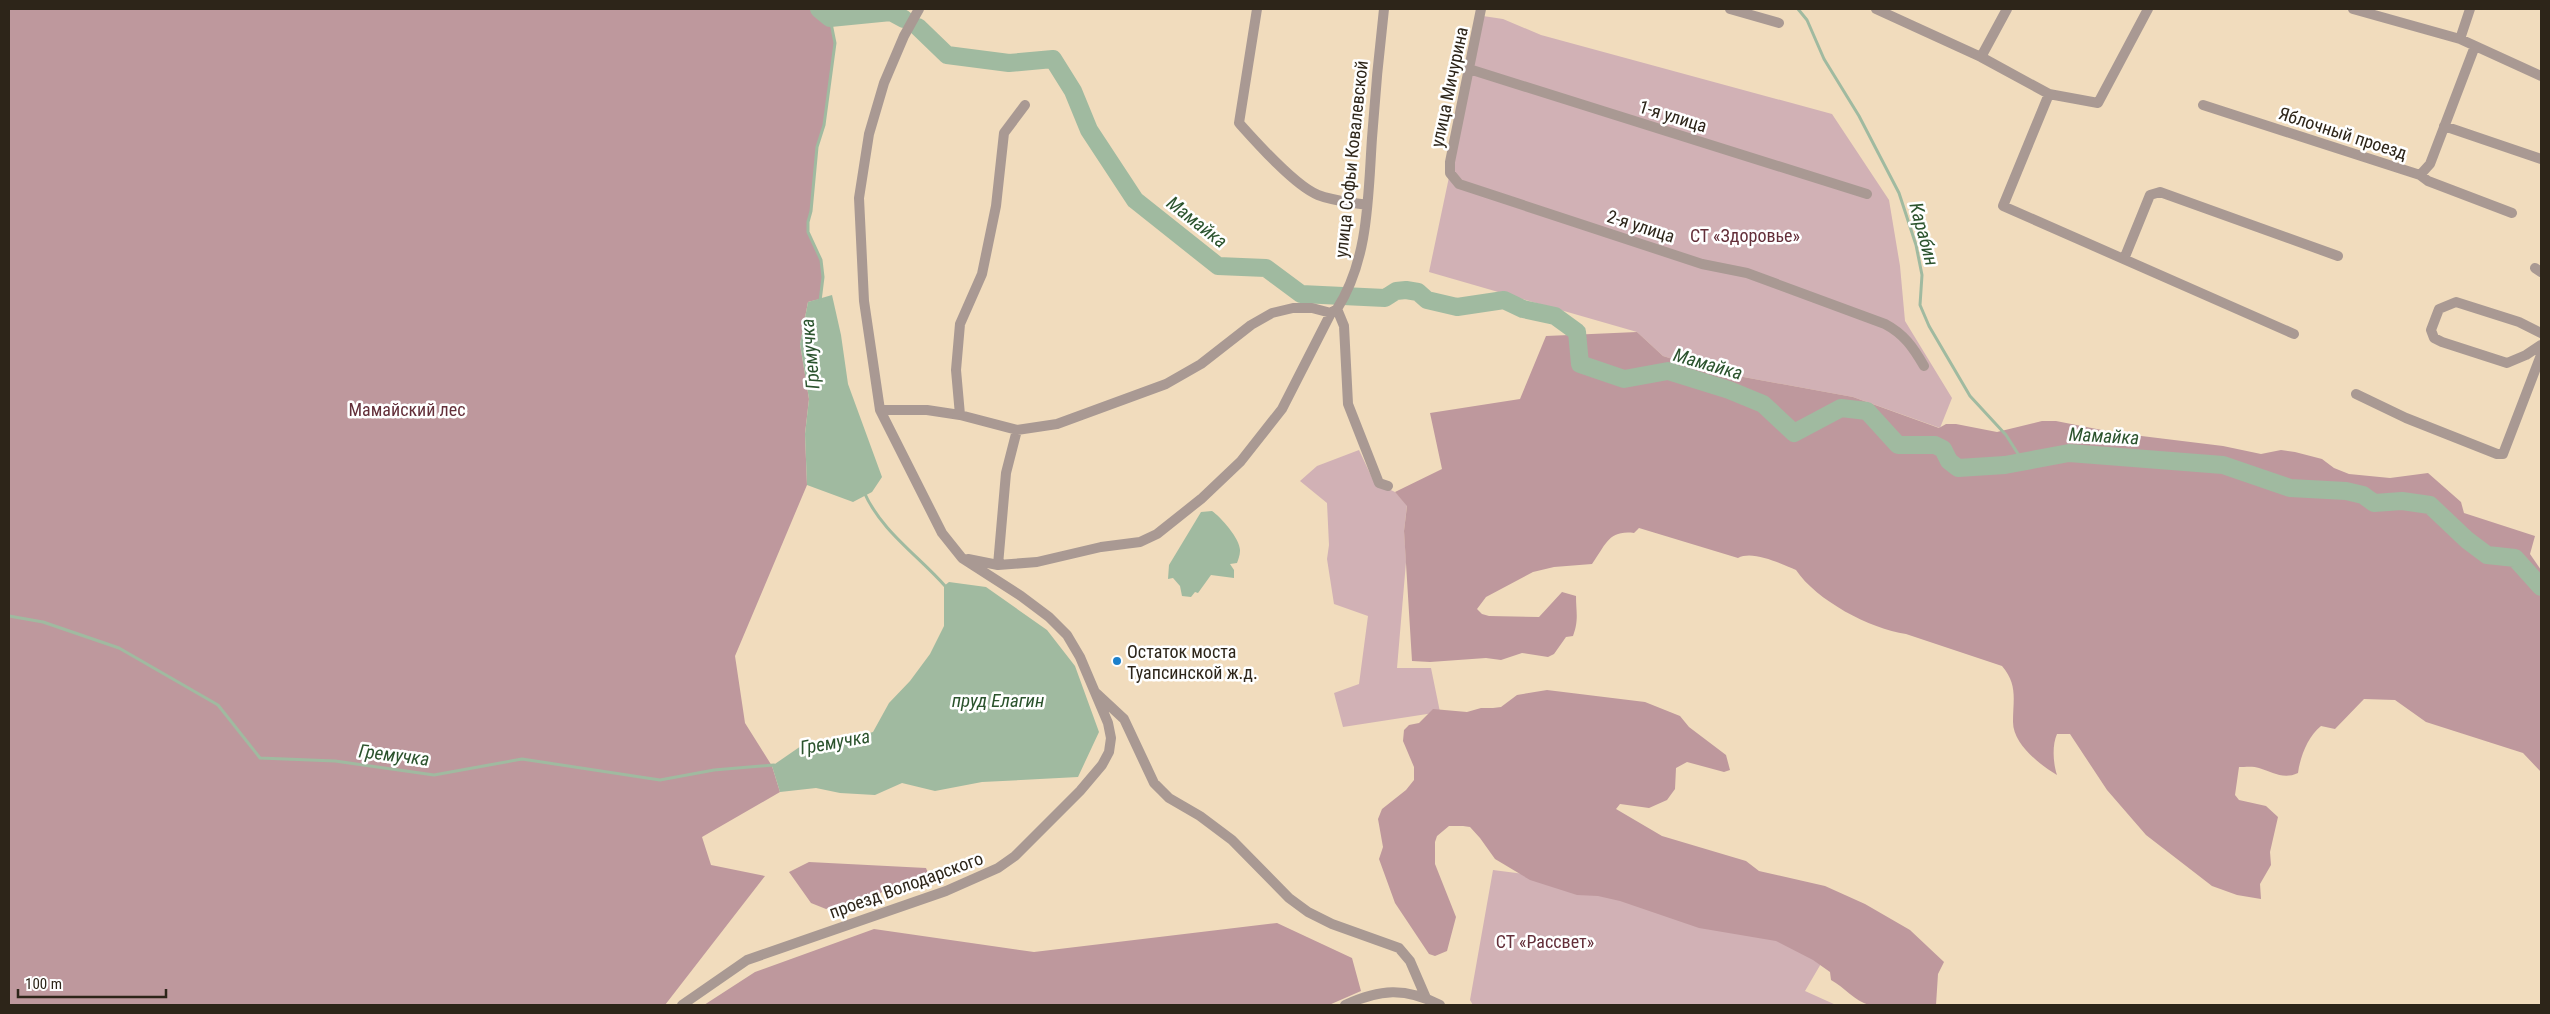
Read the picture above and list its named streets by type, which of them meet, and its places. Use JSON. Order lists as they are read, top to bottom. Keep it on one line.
{"streets":{"street":["улица Мичурина","1-я улица","Яблочный проезд","улица Софьи Ковалевской","2-я улица","проезд Володарского"]},"crossings":[["улица Мичурина","1-я улица"],["улица Мичурина","2-я улица"],["улица Софьи Ковалевской","проезд Володарского"]],"water":["Мамайка","Карабин","Гремучка","пруд Елагин"],"parks":["СТ «Здоровье»","Мамайский лес","СТ «Рассвет»"],"places":["Остаток моста Туапсинской ж.д."],"scale_bar":"100 m"}
